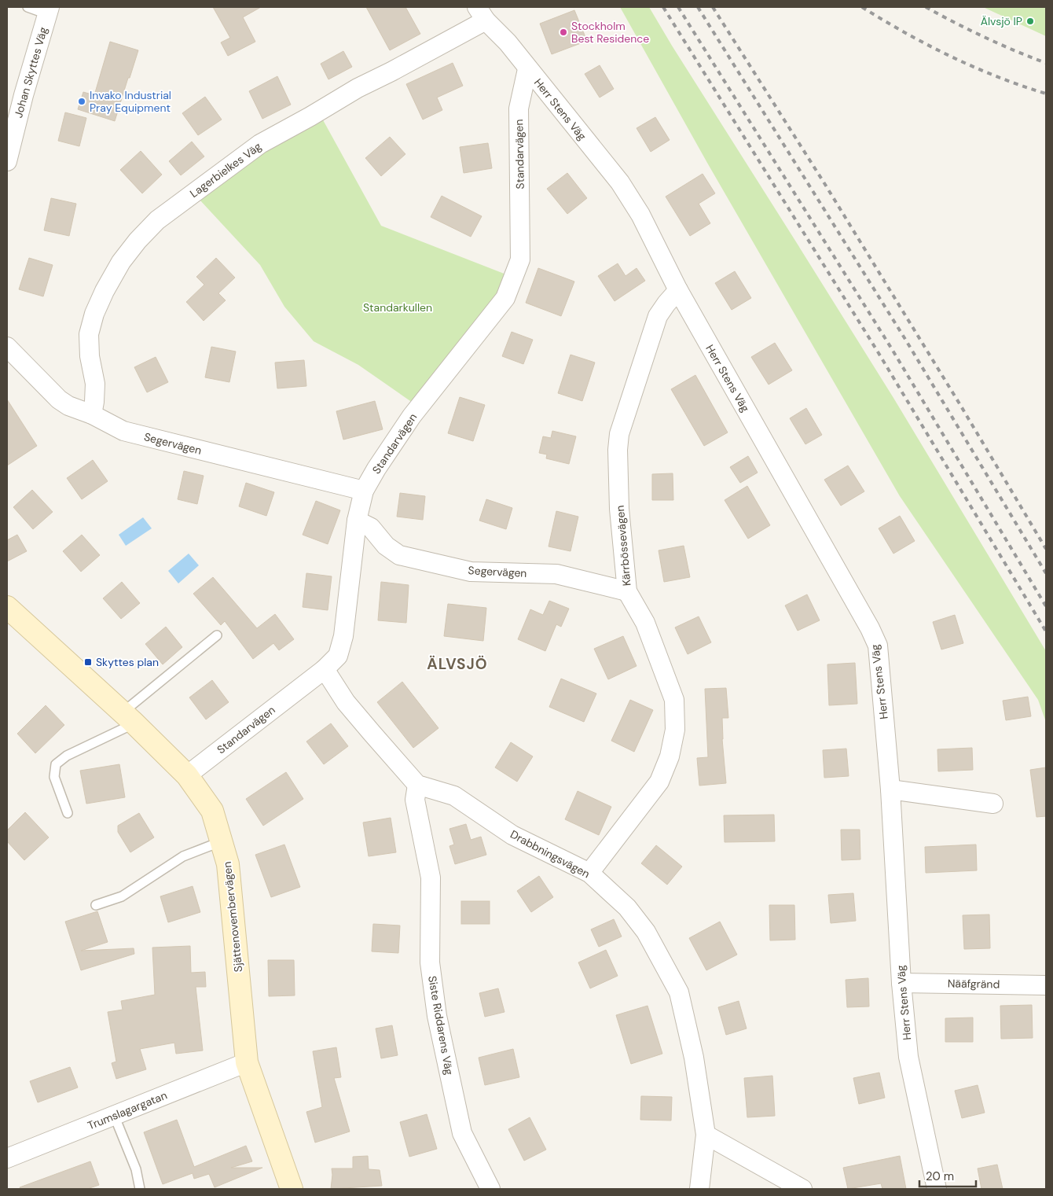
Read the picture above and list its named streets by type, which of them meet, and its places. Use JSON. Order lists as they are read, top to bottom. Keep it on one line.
{"streets":{"street":["Johan Skyttes Väg","Herr Stens Väg","Standarvägen","Lagerbielkes Väg","Segervägen","Kärrbössevägen","Drabbningsvägen","Sjättenovembervägen","Nääfgränd","Siste Riddarens Väg","Trumslagargatan"]},"crossings":[["Herr Stens Väg","Standarvägen"],["Herr Stens Väg","Lagerbielkes Väg"],["Herr Stens Väg","Kärrbössevägen"],["Herr Stens Väg","Nääfgränd"],["Standarvägen","Segervägen"],["Standarvägen","Sjättenovembervägen"],["Lagerbielkes Väg","Segervägen"],["Segervägen","Kärrbössevägen"],["Kärrbössevägen","Drabbningsvägen"],["Drabbningsvägen","Siste Riddarens Väg"],["Sjättenovembervägen","Trumslagargatan"]],"districts":["ÄLVSJÖ"],"parks":["Standarkullen"],"places":{"other":["Älvsjö IP","Stockholm Best Residence","Invako Industrial Pray Equipment"],"transit":["Skyttes plan"]},"scale_bar":"20 m"}
